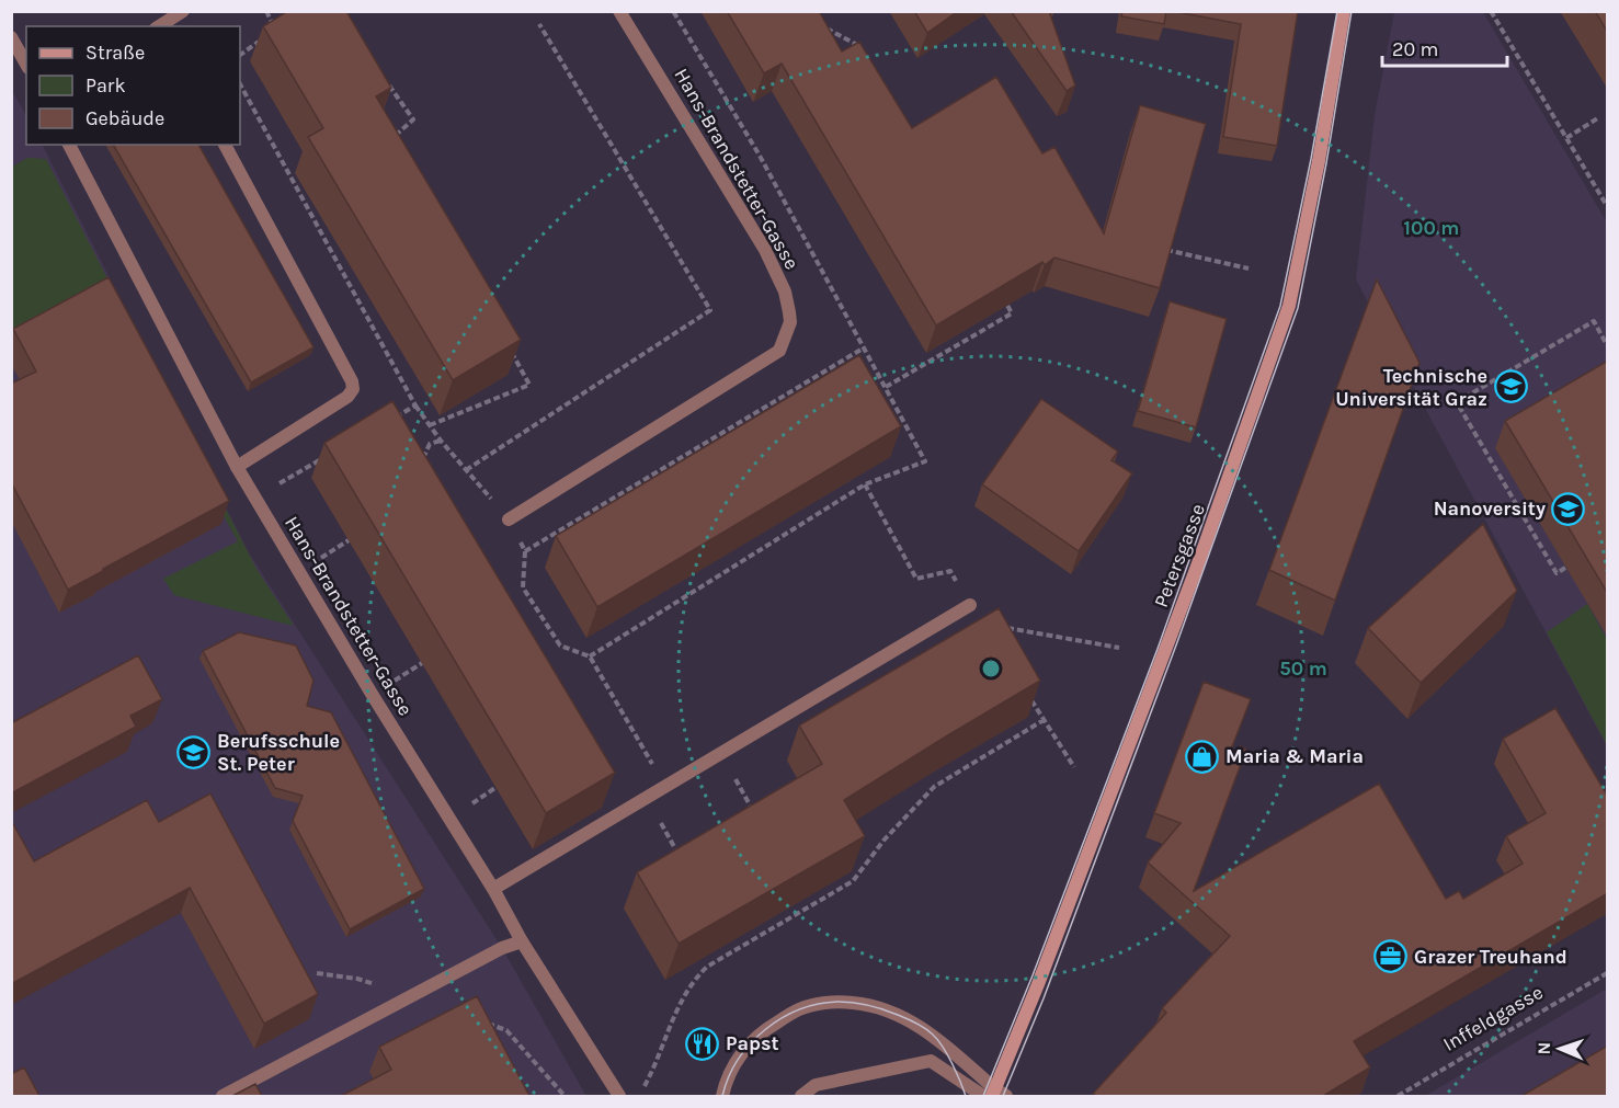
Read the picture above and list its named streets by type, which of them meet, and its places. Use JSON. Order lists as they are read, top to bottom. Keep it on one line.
{"streets":{"main road":["Petersgasse"],"street":["Hans-Brandstetter-Gasse"],"path":["Inffeldgasse"]},"places":{"school or university":["Technische Universität Graz","Nanoversity","Berufsschule St. Peter"],"shop":["Maria & Maria"],"office":["Grazer Treuhand"],"restaurant":["Papst"]},"legend":["Straße","Park","Gebäude"],"scale_bar":"20 m","north":"left","rings":["100 m","50 m"]}
